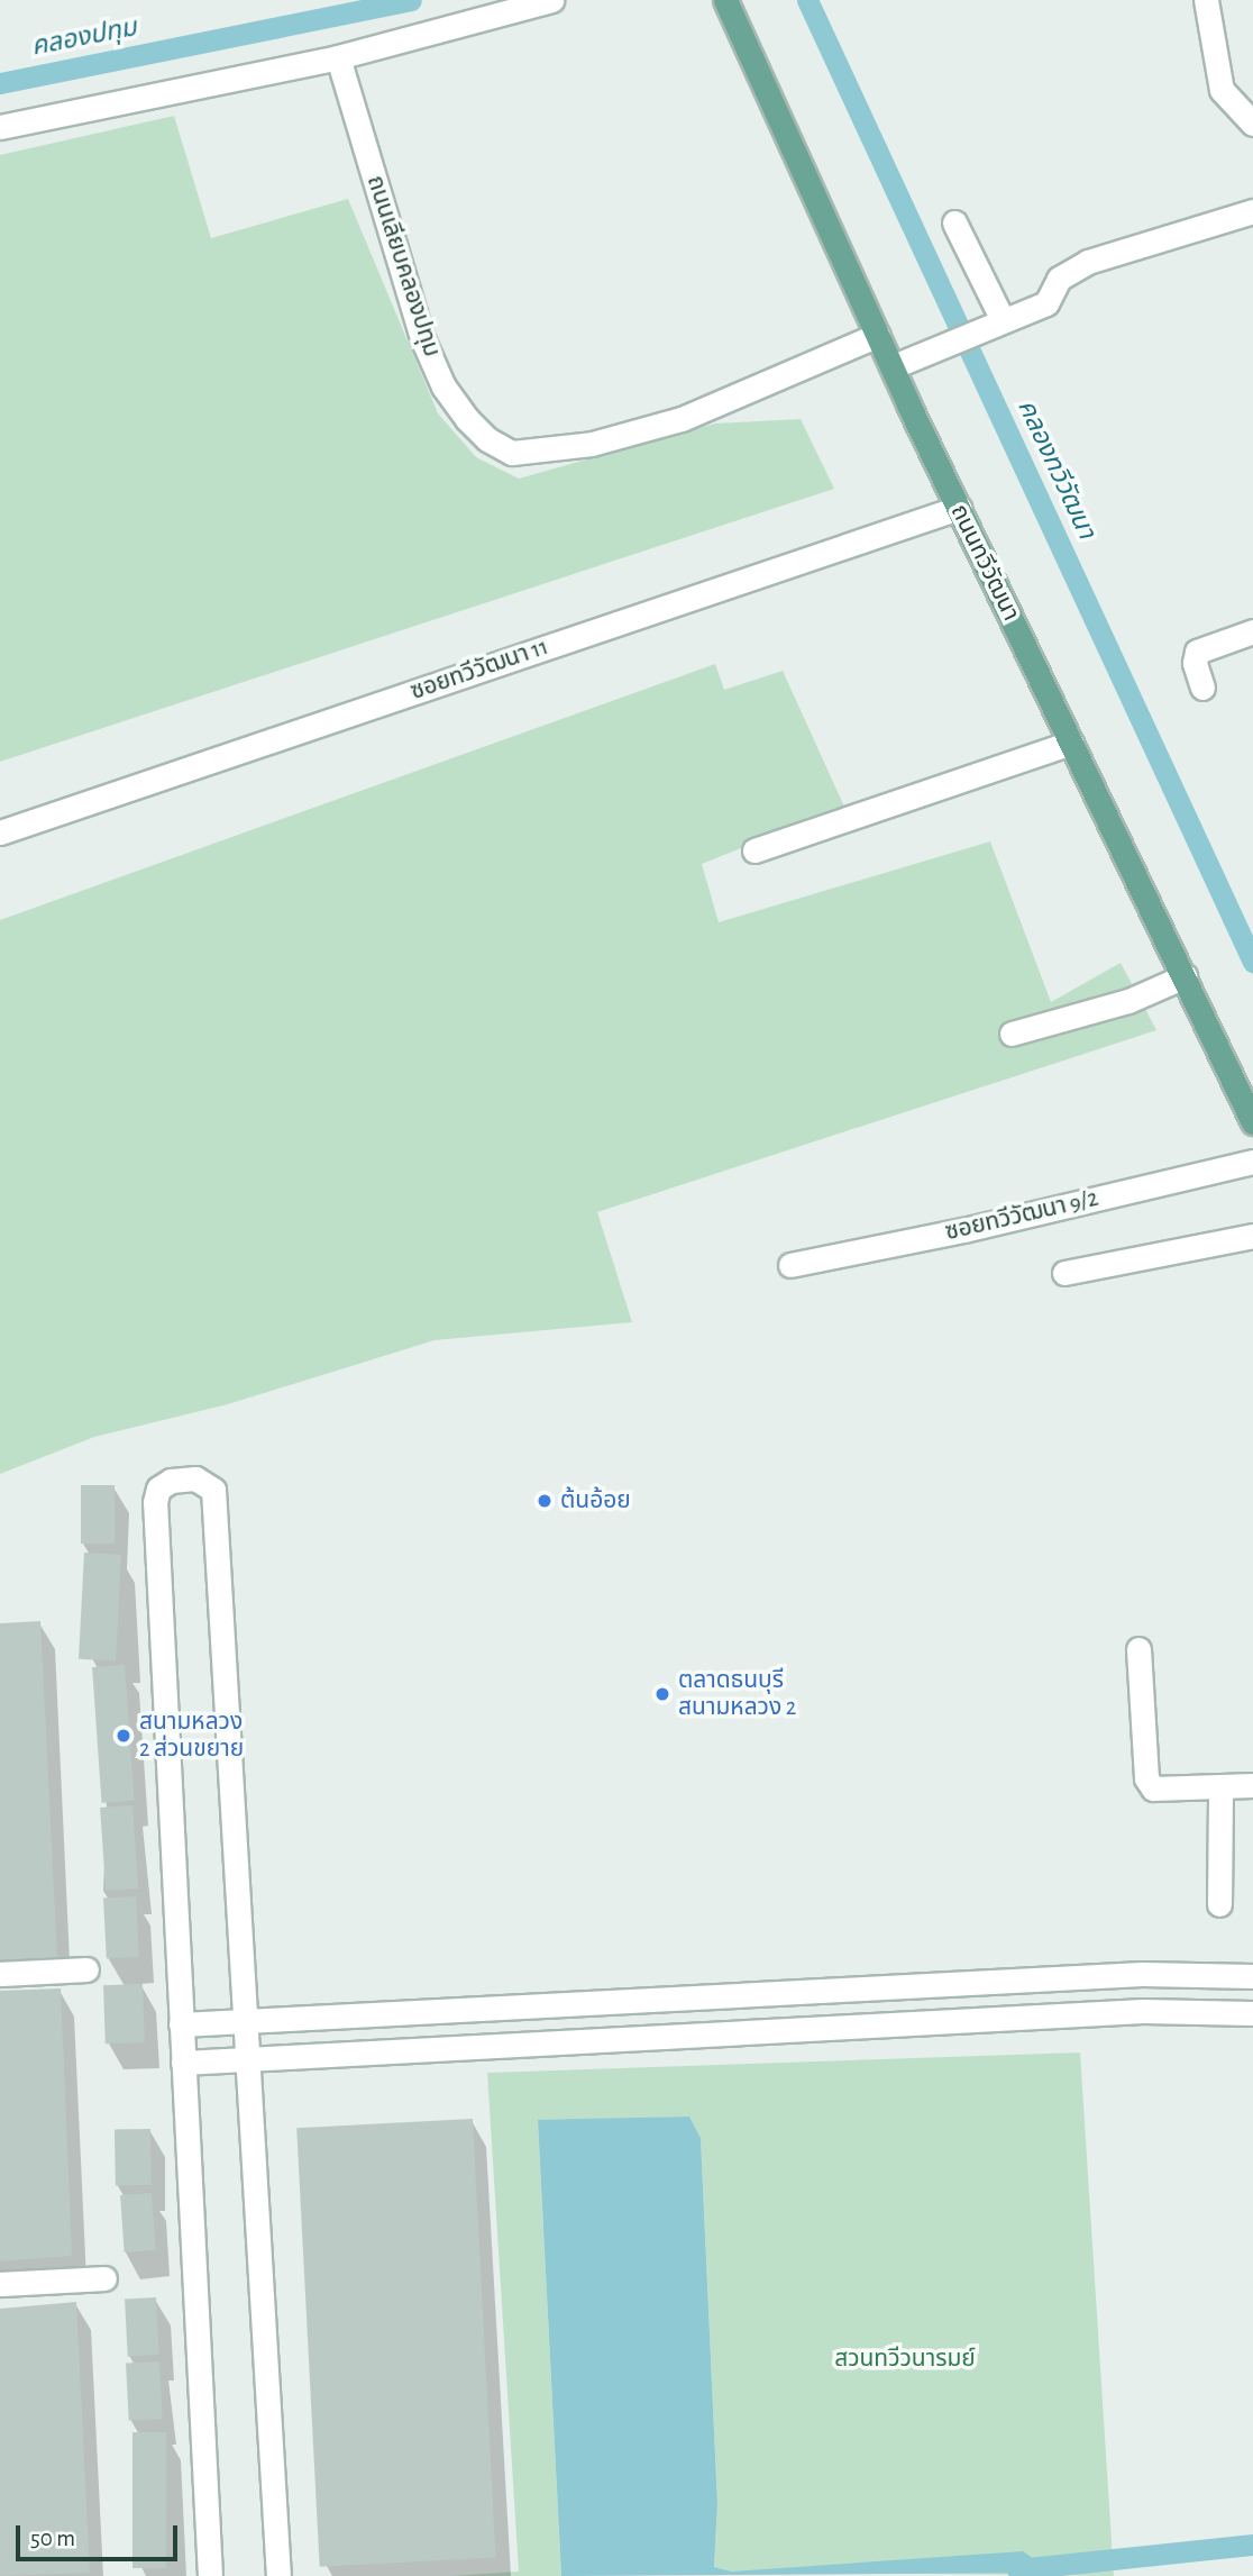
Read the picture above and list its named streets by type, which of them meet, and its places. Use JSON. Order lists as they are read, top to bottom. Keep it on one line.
{"streets":{"main road":["ถนนทวีวัฒนา"],"street":["ถนนเลียบคลองปทุม","ซอยทวีวัฒนา 11","ซอยทวีวัฒนา 9/2"]},"crossings":[["ถนนเลียบคลองปทุม","ถนนทวีวัฒนา"],["ถนนทวีวัฒนา","ซอยทวีวัฒนา 11"]],"water":["คลองปทุม","คลองทวีวัฒนา"],"parks":["สวนทวีวนารมย์"],"places":["ต้นอ้อย","ตลาดธนบุรี สนามหลวง 2","สนามหลวง 2 ส่วนขยาย"],"scale_bar":"50 m"}
